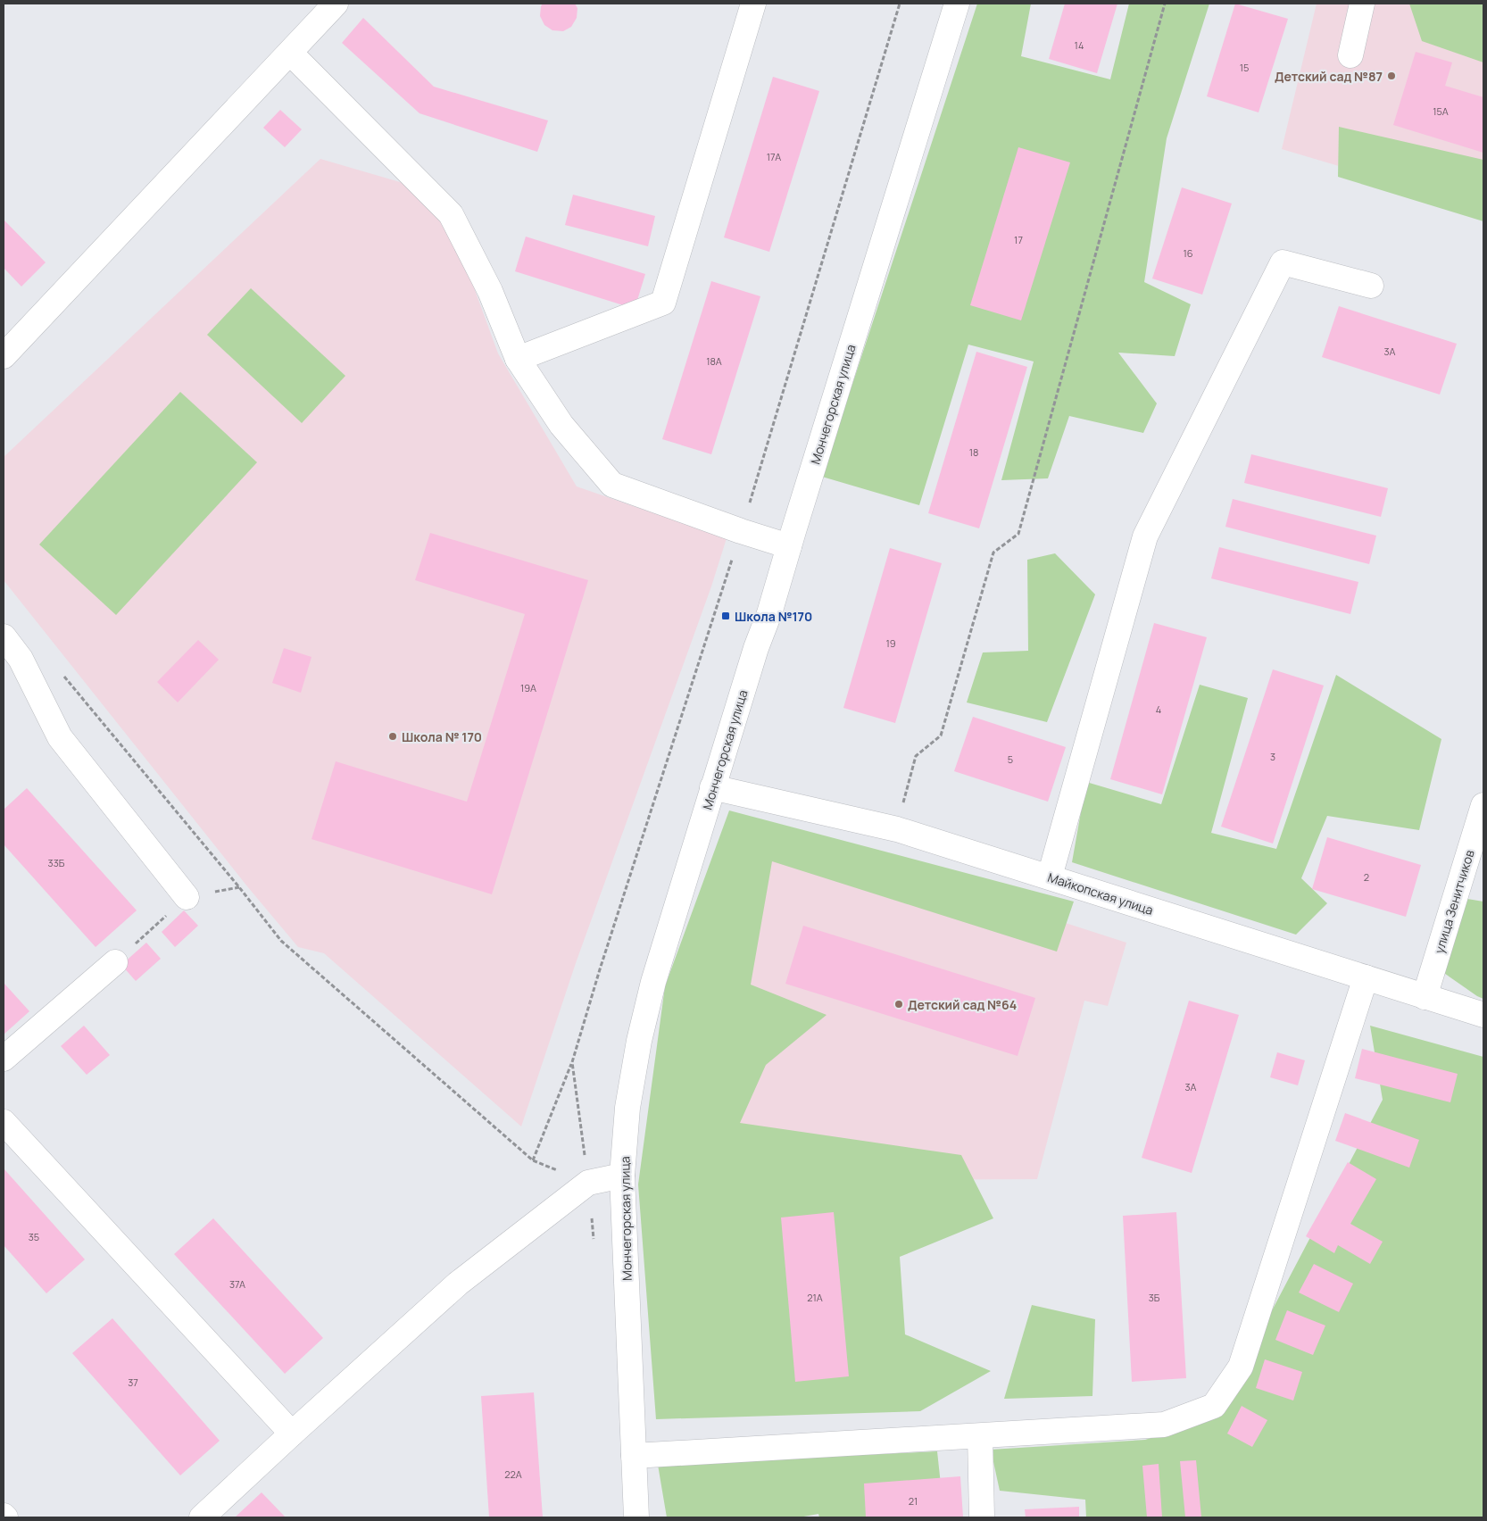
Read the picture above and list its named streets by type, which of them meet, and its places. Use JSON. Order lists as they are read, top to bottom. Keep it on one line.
{"streets":{"street":["Мончегорская улица","Майкопская улица","улица Зенитчиков"]},"crossings":[["Мончегорская улица","Майкопская улица"],["Майкопская улица","улица Зенитчиков"]],"places":{"other":["Детский сад №87","Школа № 170","Детский сад №64"],"transit":["Школа №170"]},"house_numbers":["14","15","15А","17А","17","16","3А","18А","18","19","19А","4","3","5","33Б","2","3А","35","37А","21А","3Б","37","22А","21"]}
